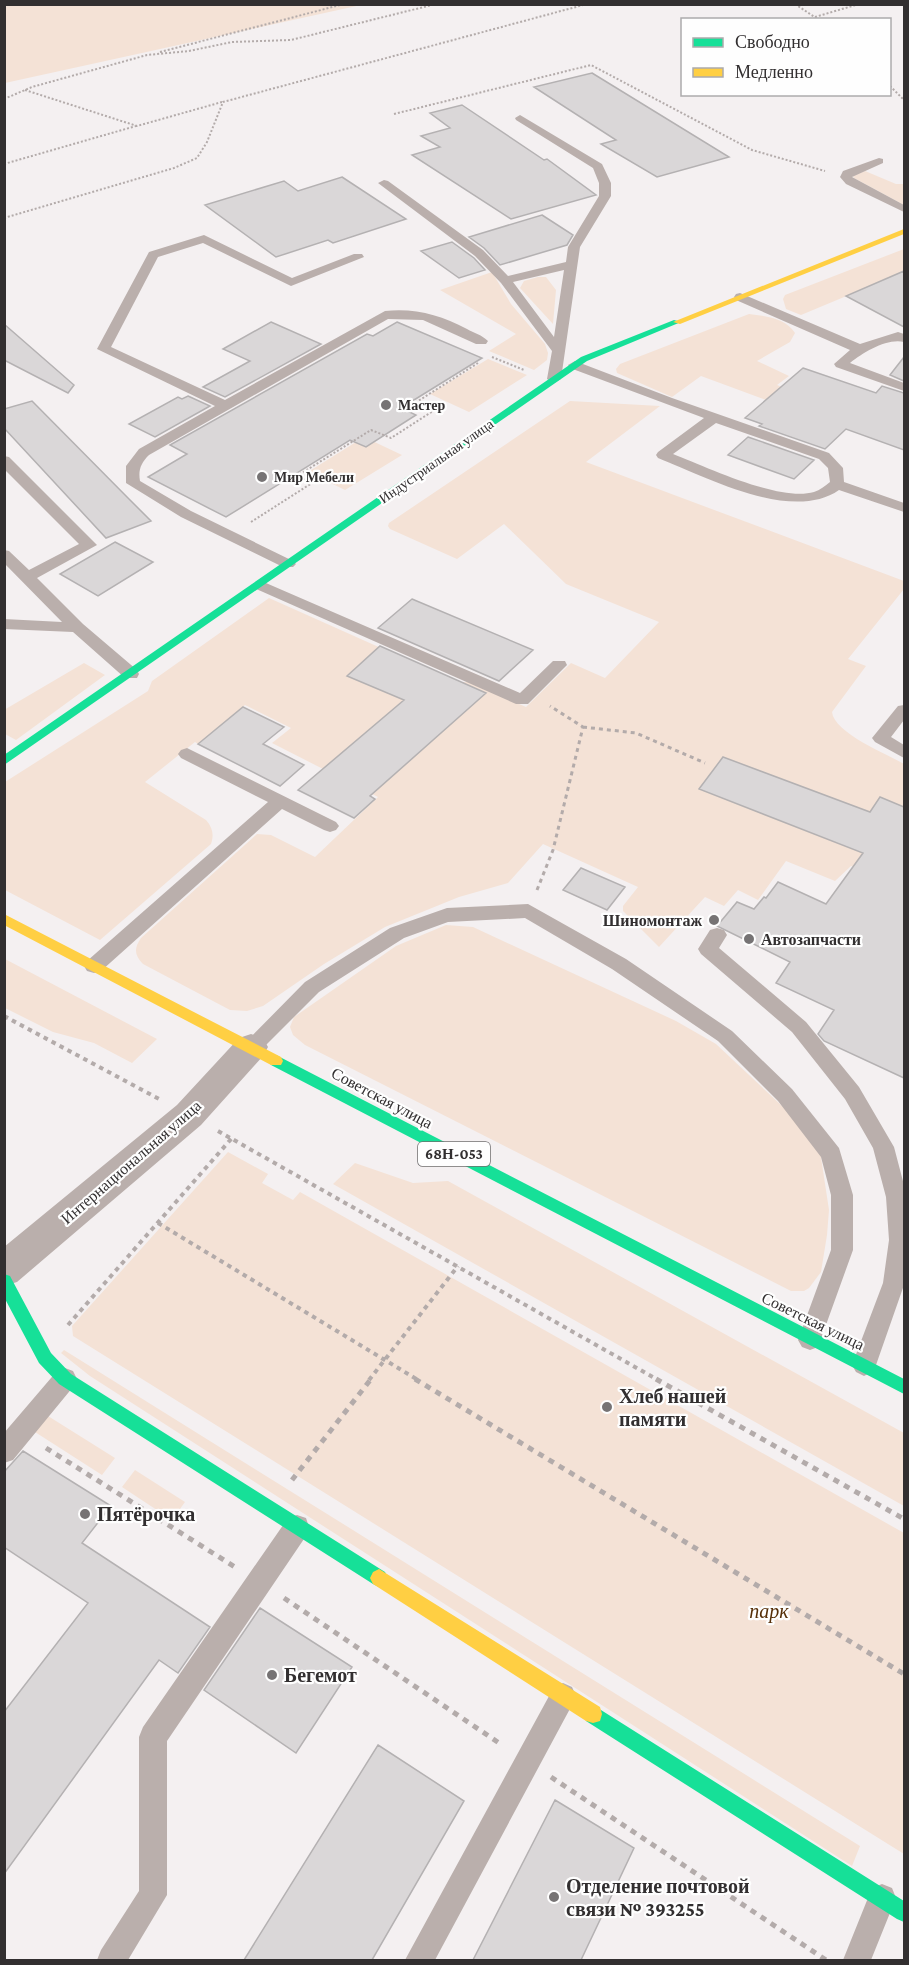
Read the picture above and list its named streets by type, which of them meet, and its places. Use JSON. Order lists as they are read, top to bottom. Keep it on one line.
{"streets":{"street":["Индустриальная улица","Советская улица","68Н-053","Интернациональная улица"]},"crossings":[["Советская улица","Интернациональная улица"]],"parks":["парк"],"places":["Мастер","Мир Мебели","Шиномонтаж","Автозапчасти","Хлеб нашей памяти","Пятёрочка","Бегемот","Отделение почтовой связи № 393255"],"legend":["Свободно","Медленно"]}
